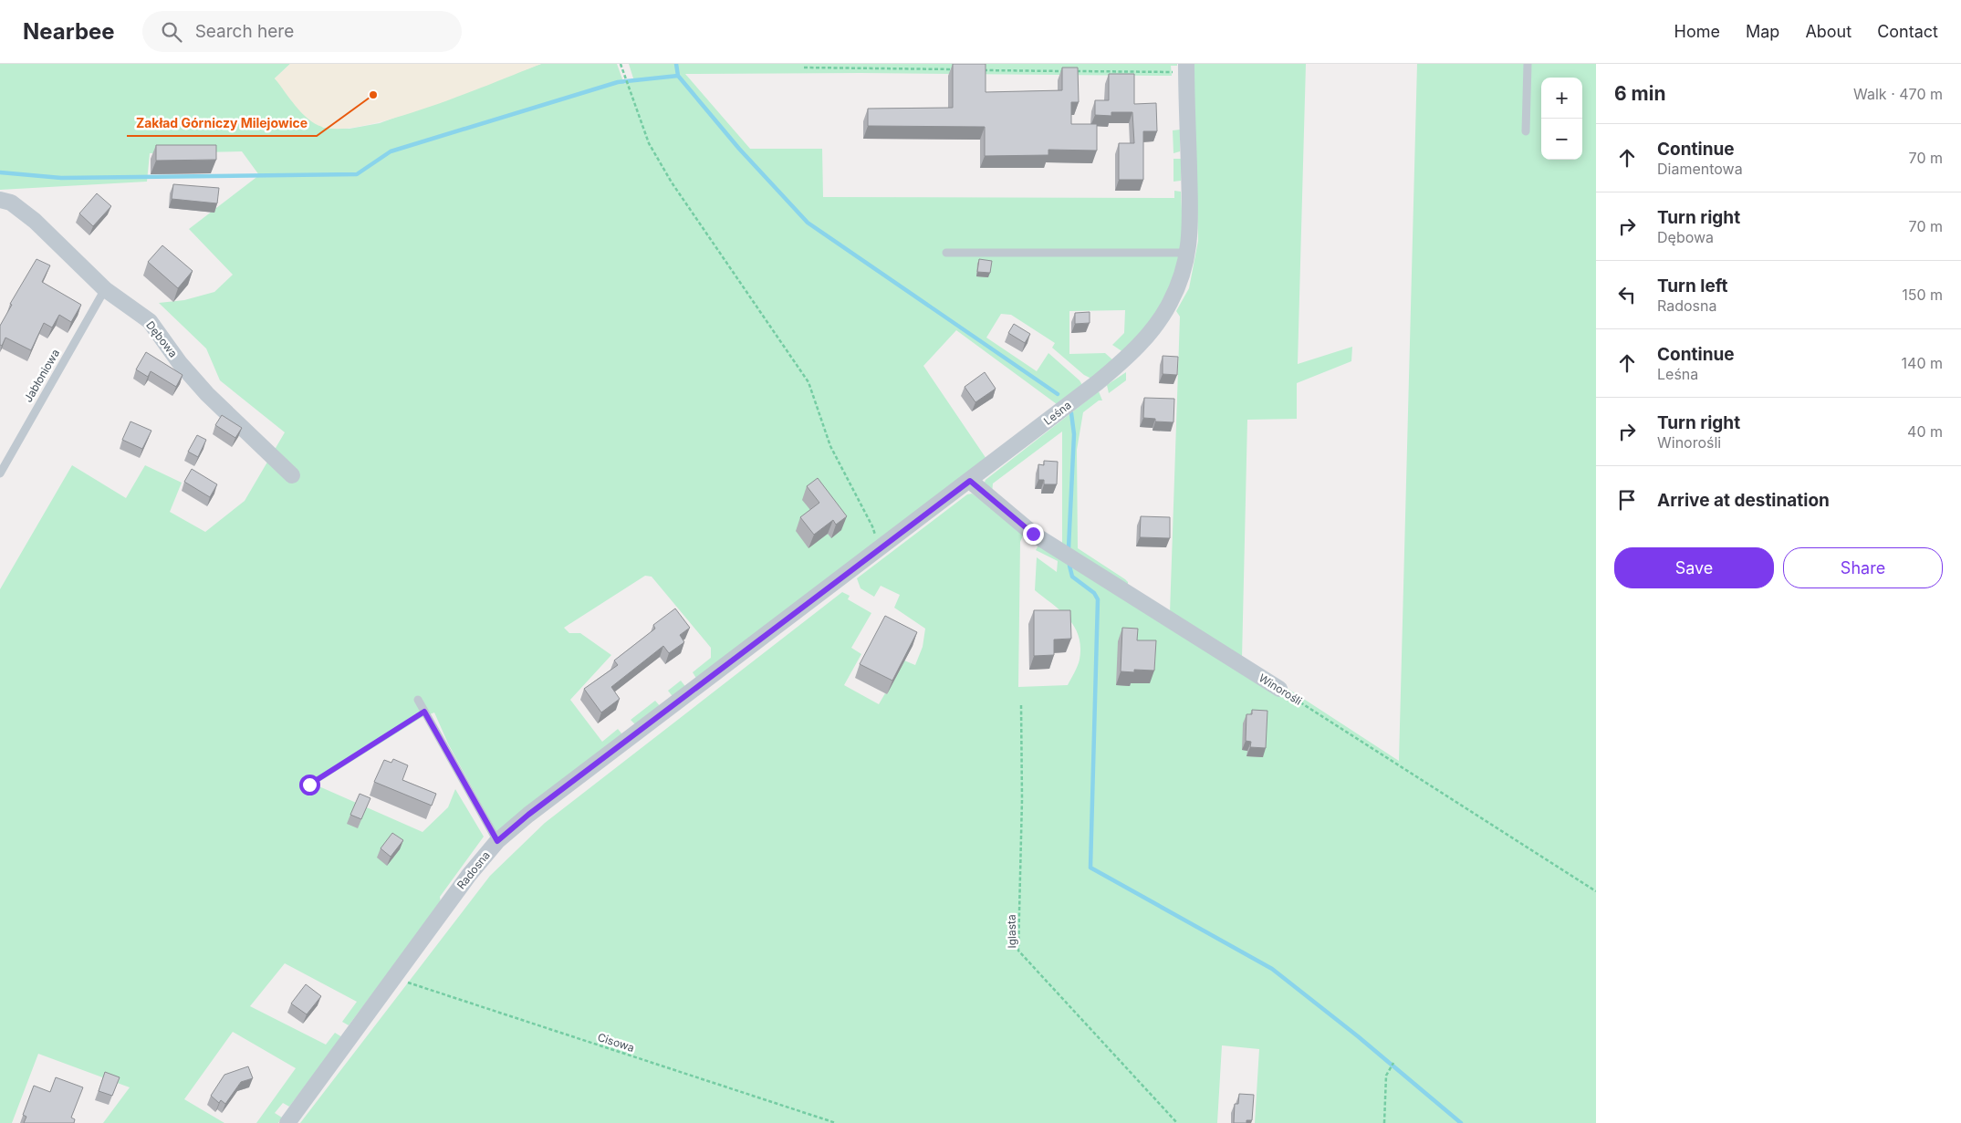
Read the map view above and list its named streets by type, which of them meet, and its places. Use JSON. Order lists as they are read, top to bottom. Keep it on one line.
{"streets":{"street":["Dębowa","Leśna","Winorośli","Radosna"],"lane":["Jabłoniowa"],"path":["Iglasta","Cisowa"]},"crossings":[["Dębowa","Jabłoniowa"],["Leśna","Winorośli"],["Leśna","Radosna"],["Radosna","Cisowa"]],"places":["Zakład Górniczy Milejowice"],"page":{"header":"Nearbee","search":"Search here","nav":["Home","Map","About","Contact"],"heading":["6 min","Walk · 470 m"],"map_buttons":["+","−"],"list":[["Continue","Diamentowa","70 m"],["Turn right","Dębowa","70 m"],["Turn left","Radosna","150 m"],["Continue","Leśna","140 m"],["Turn right","Winorośli","40 m"],"Arrive at destination"],"buttons":["Save","Share"]}}
